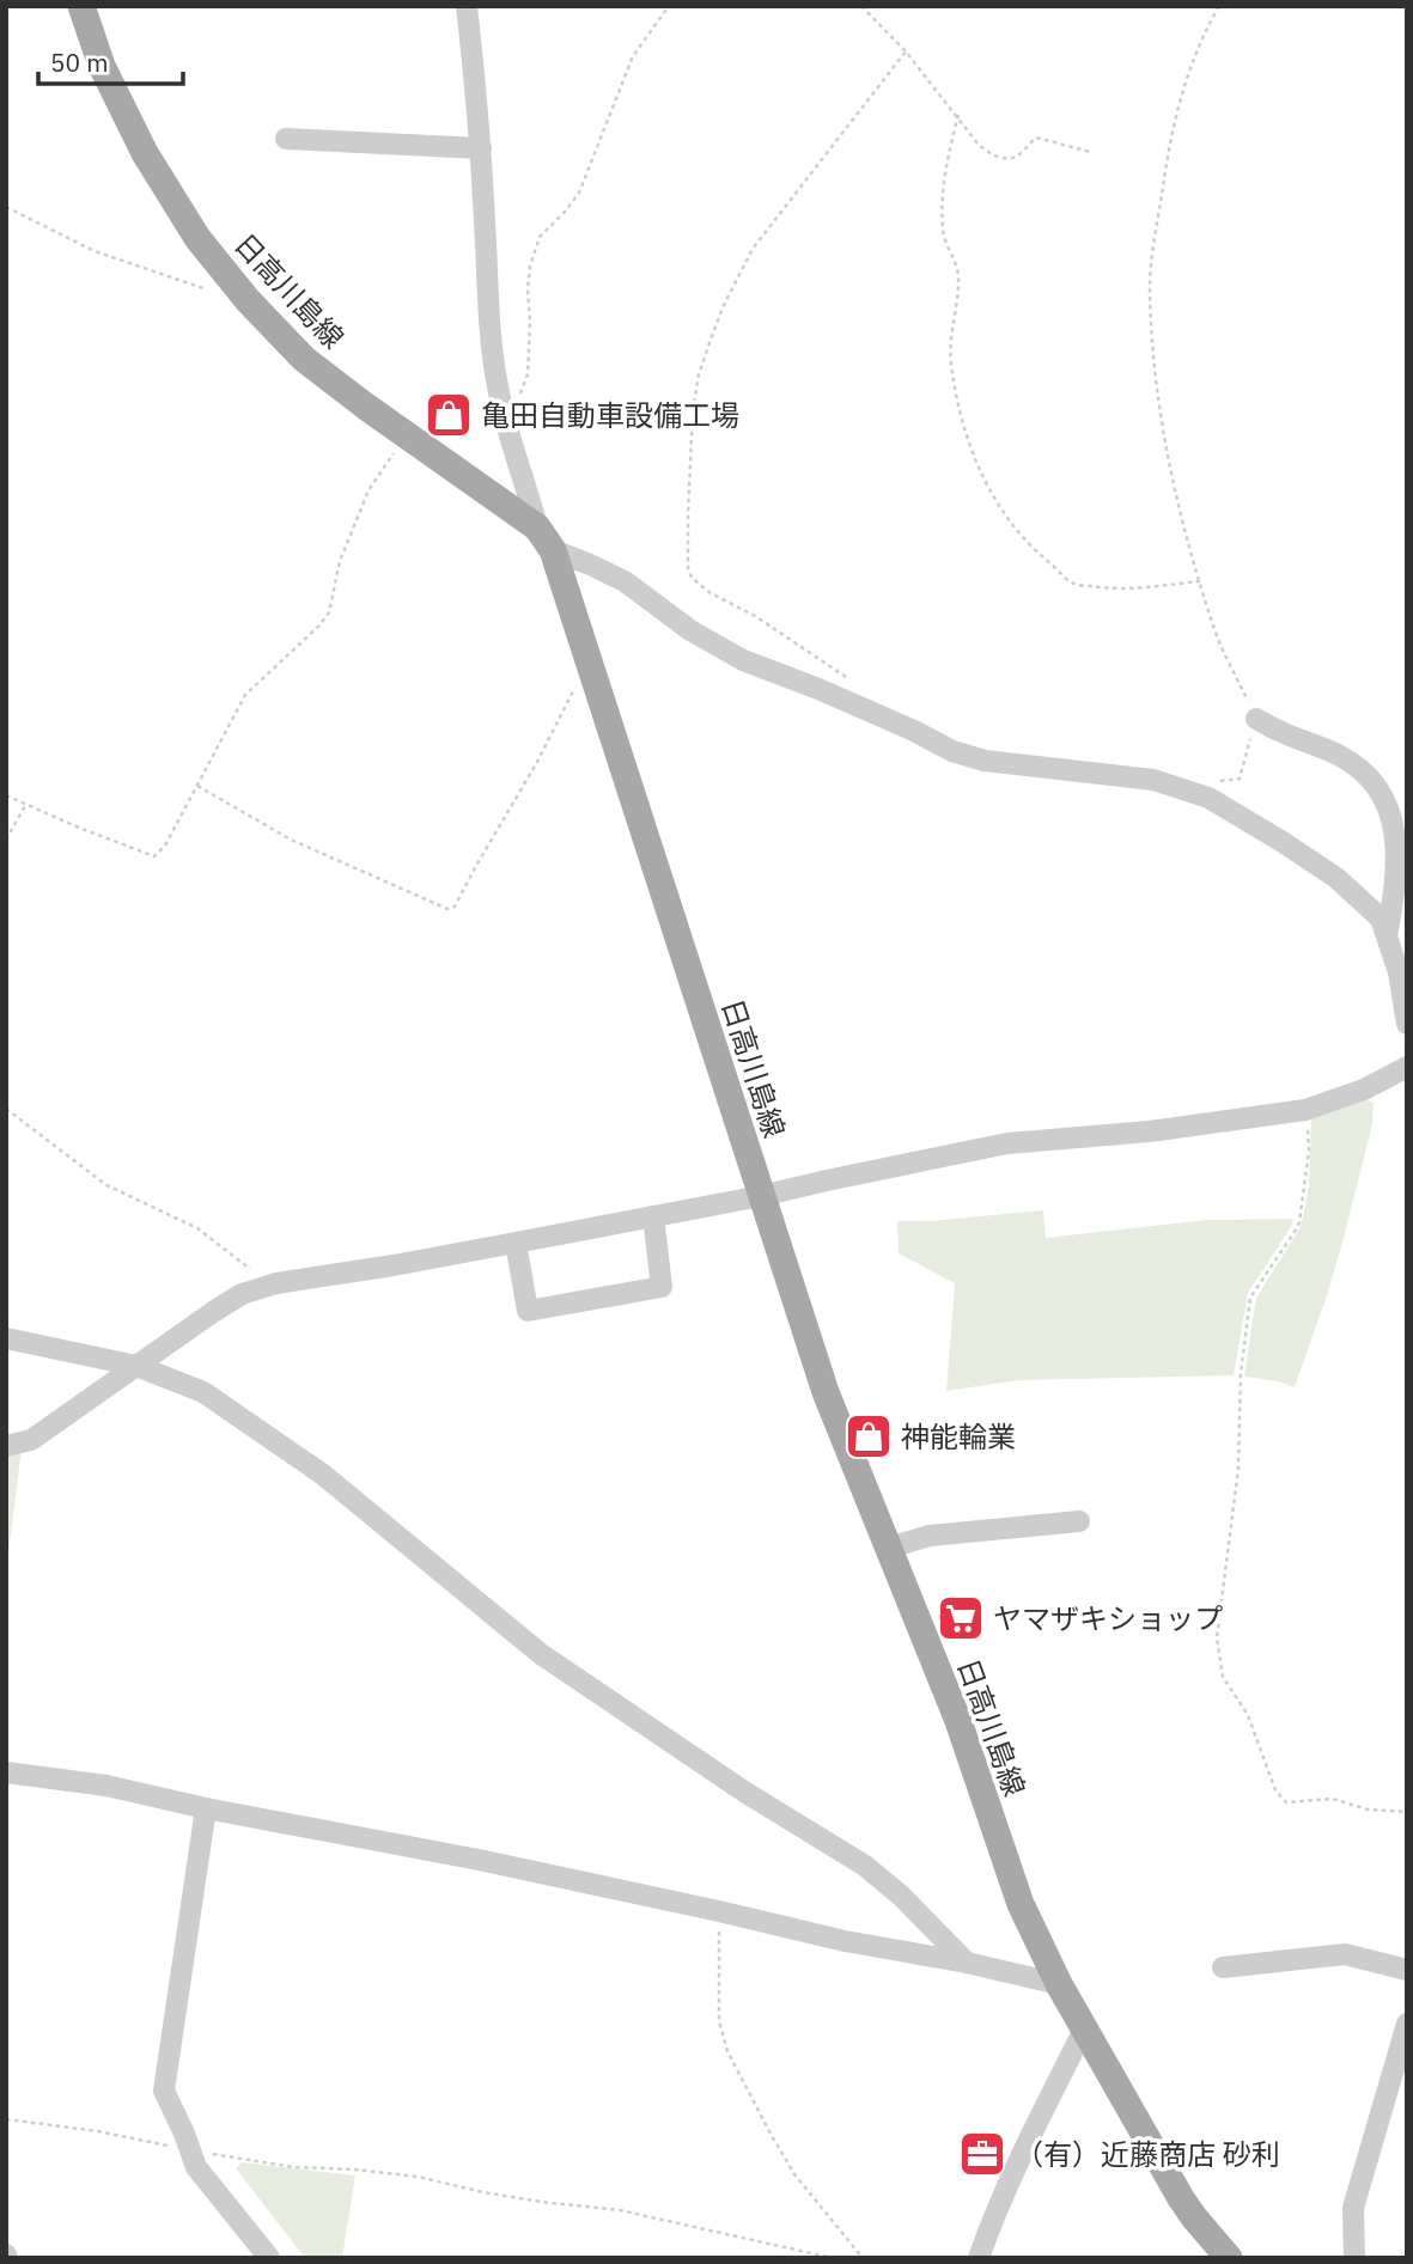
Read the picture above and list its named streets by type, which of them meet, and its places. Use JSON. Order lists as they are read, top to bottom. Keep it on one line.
{"streets":{"main road":["日高川島線"]},"places":{"shop":["亀田自動車設備工場","神能輪業"],"supermarket":["ヤマザキショップ"],"office":["（有）近藤商店 砂利"]},"scale_bar":"50 m"}
